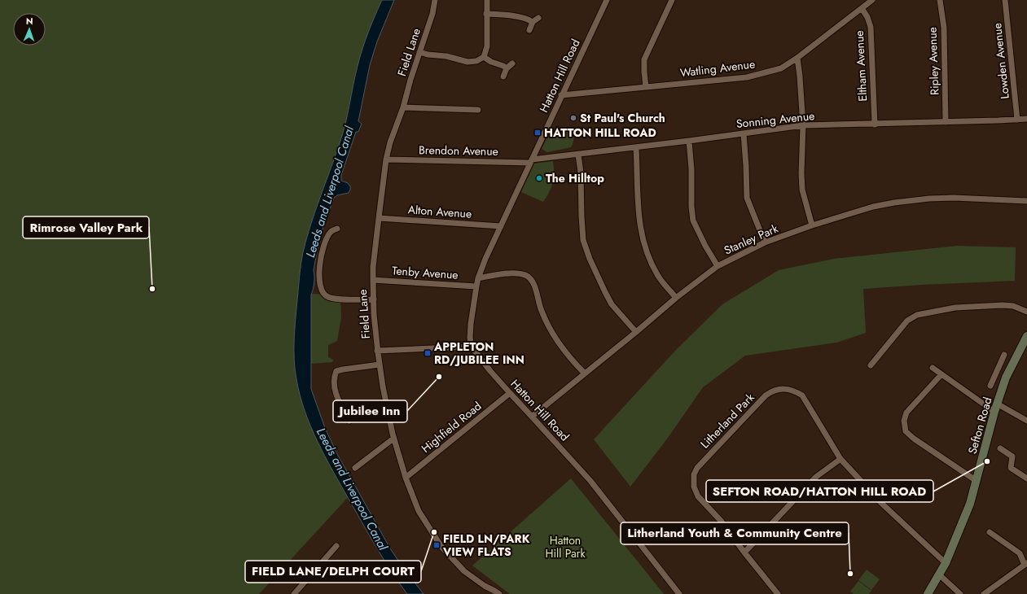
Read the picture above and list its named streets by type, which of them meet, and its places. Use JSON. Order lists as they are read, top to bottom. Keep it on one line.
{"streets":{"main road":["Sefton Road"],"street":["Field Lane","Ripley Avenue","Lowden Avenue","Eltham Avenue","Watling Avenue","Hatton Hill Road","Sonning Avenue","Brendon Avenue","Alton Avenue","Stanley Park","Tenby Avenue","Litherland Park","Highfield Road"]},"crossings":[["Field Lane","Brendon Avenue"],["Field Lane","Alton Avenue"],["Field Lane","Tenby Avenue"],["Field Lane","Highfield Road"],["Ripley Avenue","Sonning Avenue"],["Lowden Avenue","Sonning Avenue"],["Eltham Avenue","Watling Avenue"],["Eltham Avenue","Sonning Avenue"],["Watling Avenue","Hatton Hill Road"],["Hatton Hill Road","Sonning Avenue"],["Hatton Hill Road","Brendon Avenue"],["Hatton Hill Road","Alton Avenue"],["Hatton Hill Road","Stanley Park"],["Hatton Hill Road","Tenby Avenue"],["Hatton Hill Road","Highfield Road"],["Sonning Avenue","Brendon Avenue"],["Litherland Park","Sefton Road"]],"water":["Leeds and Liverpool Canal"],"parks":["Hatton Hill Park"],"places":{"other":["St Paul's Church","The Hilltop","Rimrose Valley Park","Jubilee Inn","SEFTON ROAD/HATTON HILL ROAD","FIELD LANE/DELPH COURT","Litherland Youth & Community Centre"],"transit":["HATTON HILL ROAD","APPLETON RD/JUBILEE INN","FIELD LN/PARK VIEW FLATS"]},"north":"top"}
